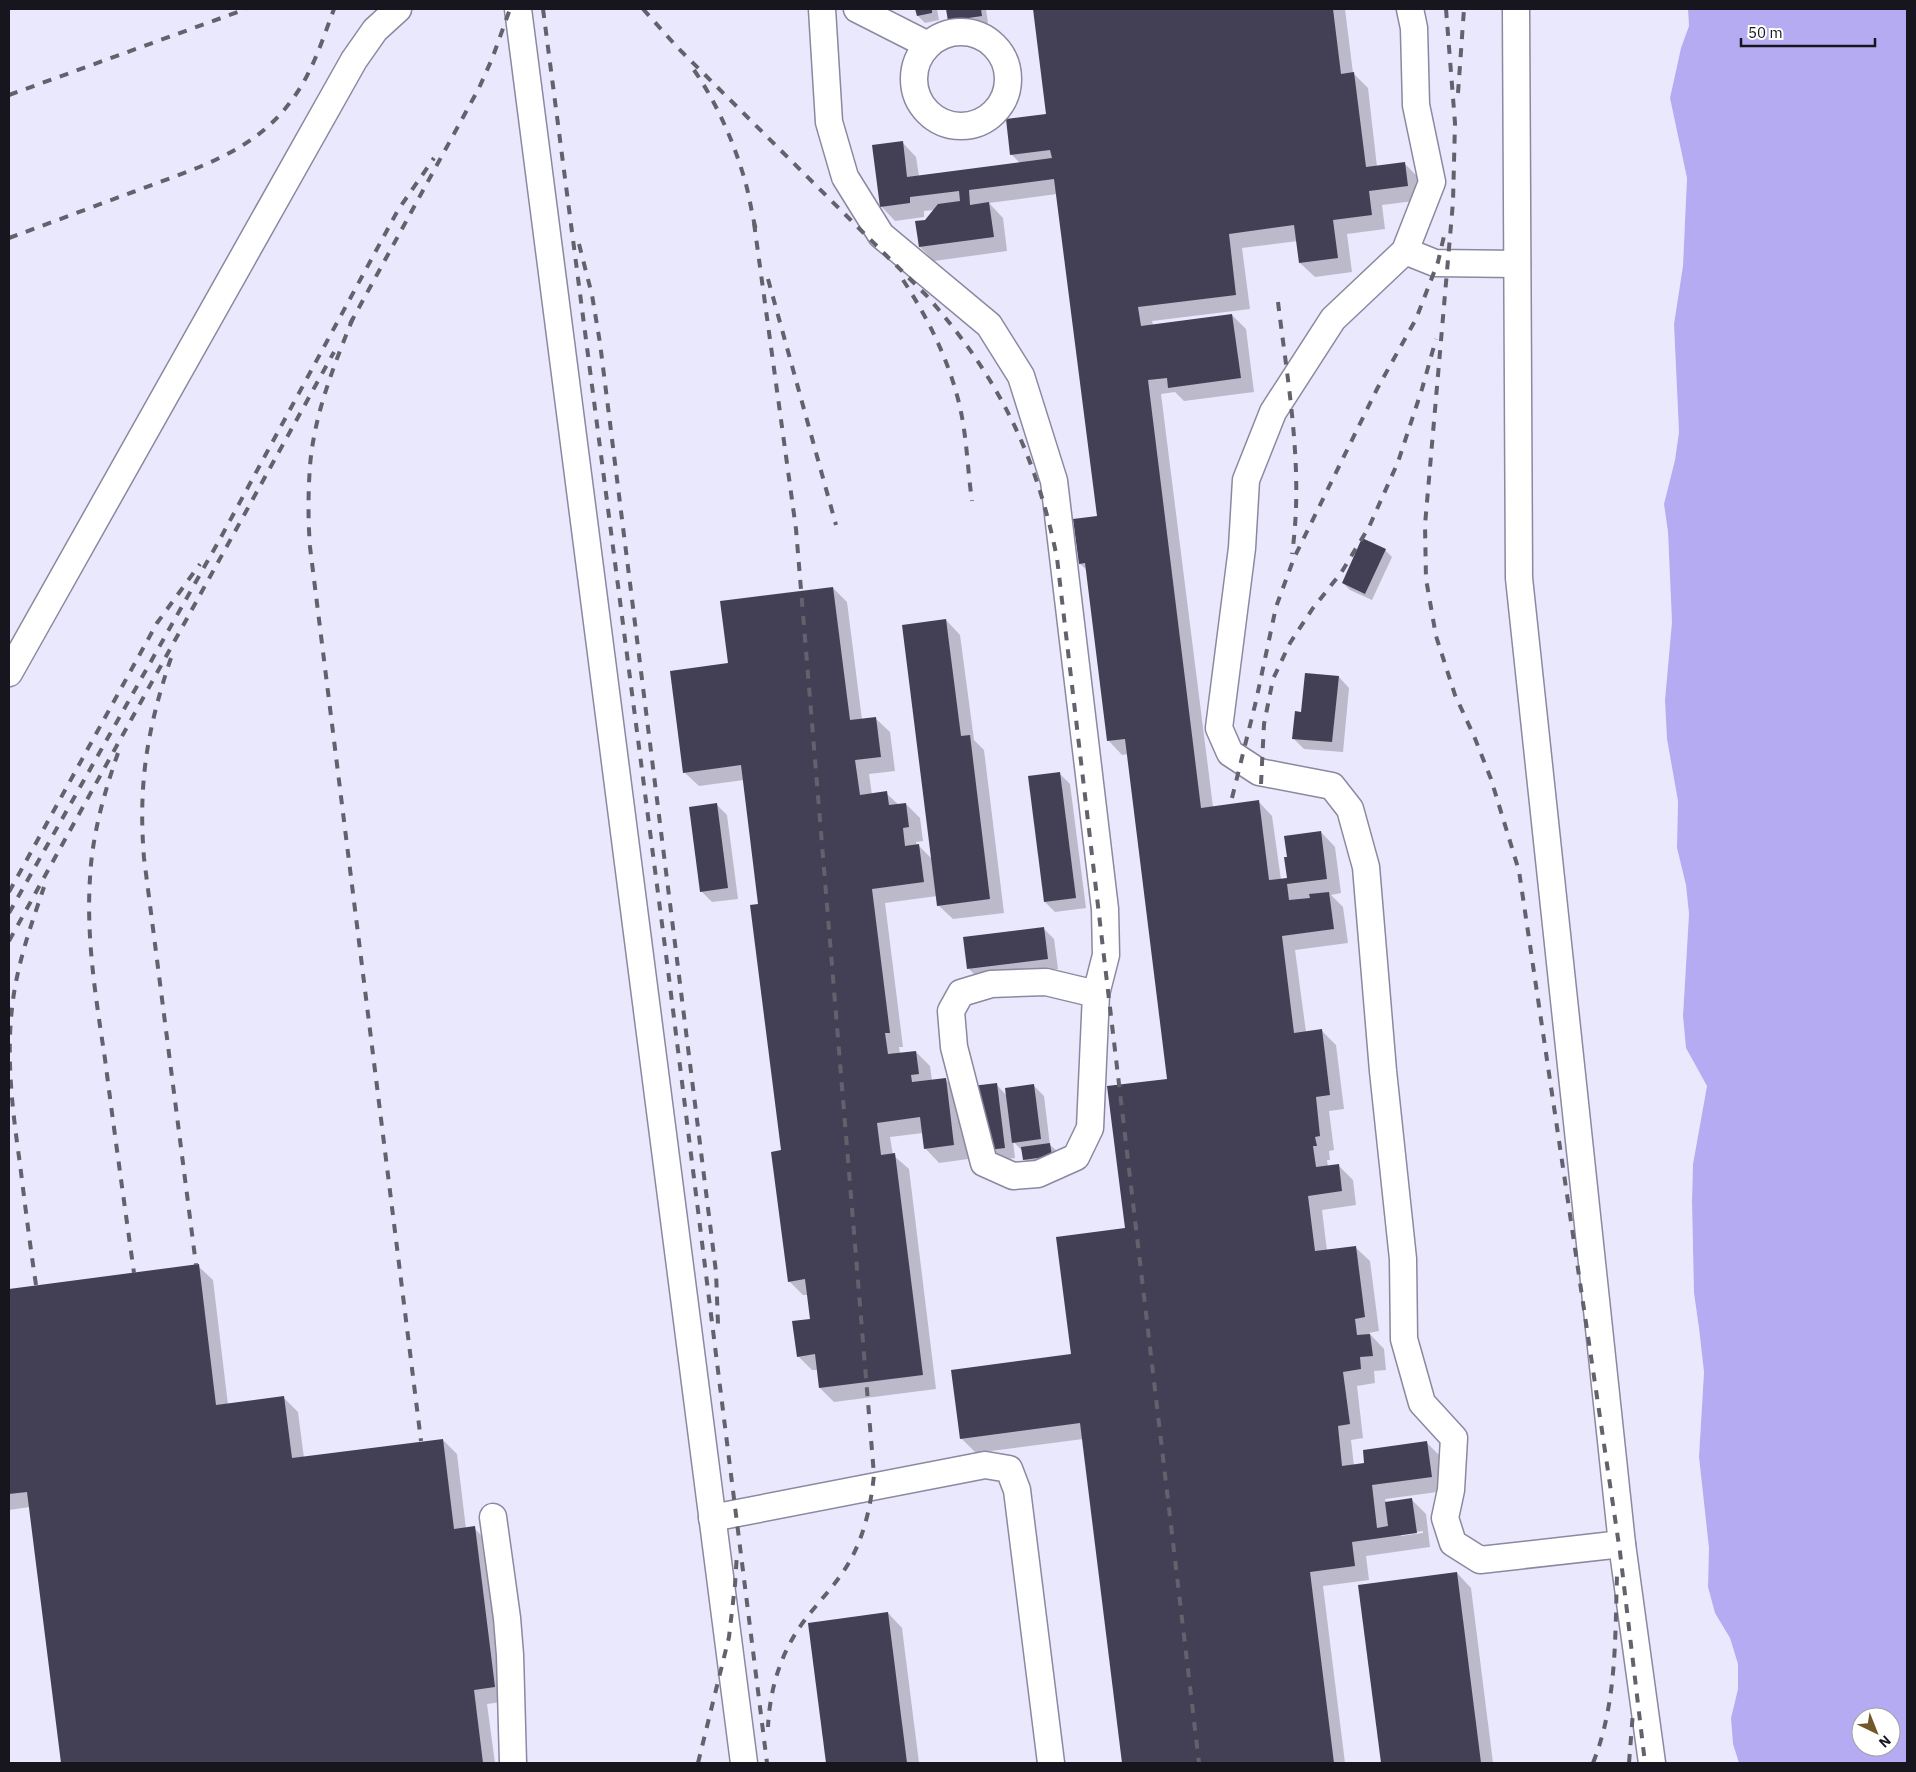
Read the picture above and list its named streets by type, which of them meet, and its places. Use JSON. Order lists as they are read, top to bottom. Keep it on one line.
{"scale_bar":"50 m","north":"bottom right"}
